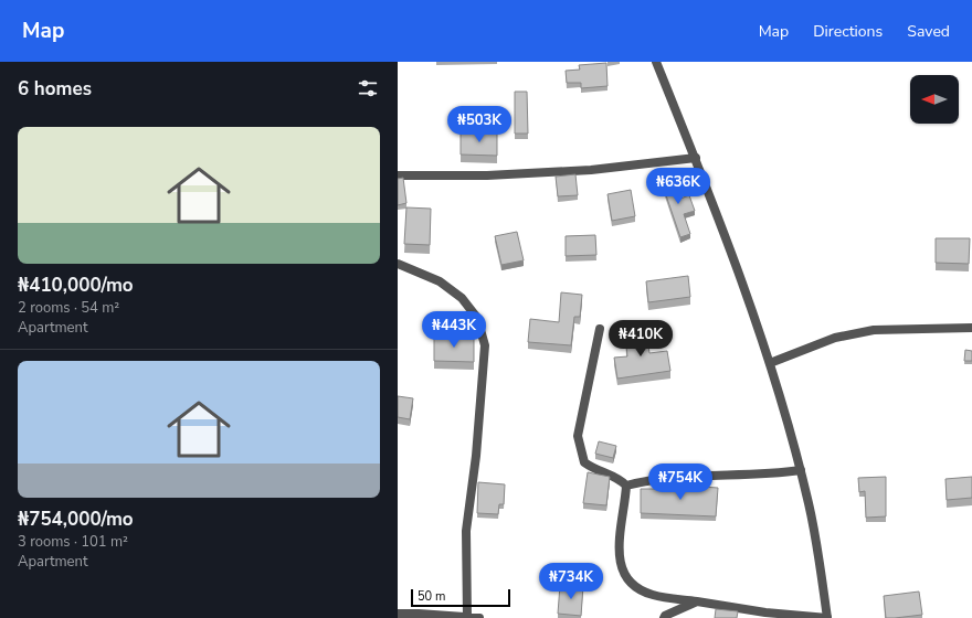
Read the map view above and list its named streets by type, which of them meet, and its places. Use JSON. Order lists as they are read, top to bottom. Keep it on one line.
{"scale_bar":"50 m","north":"left","page":{"header":"Map","nav":["Map","Directions","Saved"],"heading":"6 homes","price":["₦503K","₦636K","₦443K","₦410K","₦754K","₦734K"],"list":[{"name":"₦410,000/mo","note":"2 rooms · 54 m² · Apartment"},{"name":"₦754,000/mo","note":"3 rooms · 101 m² · Apartment"}],"scale":"50 m"}}
